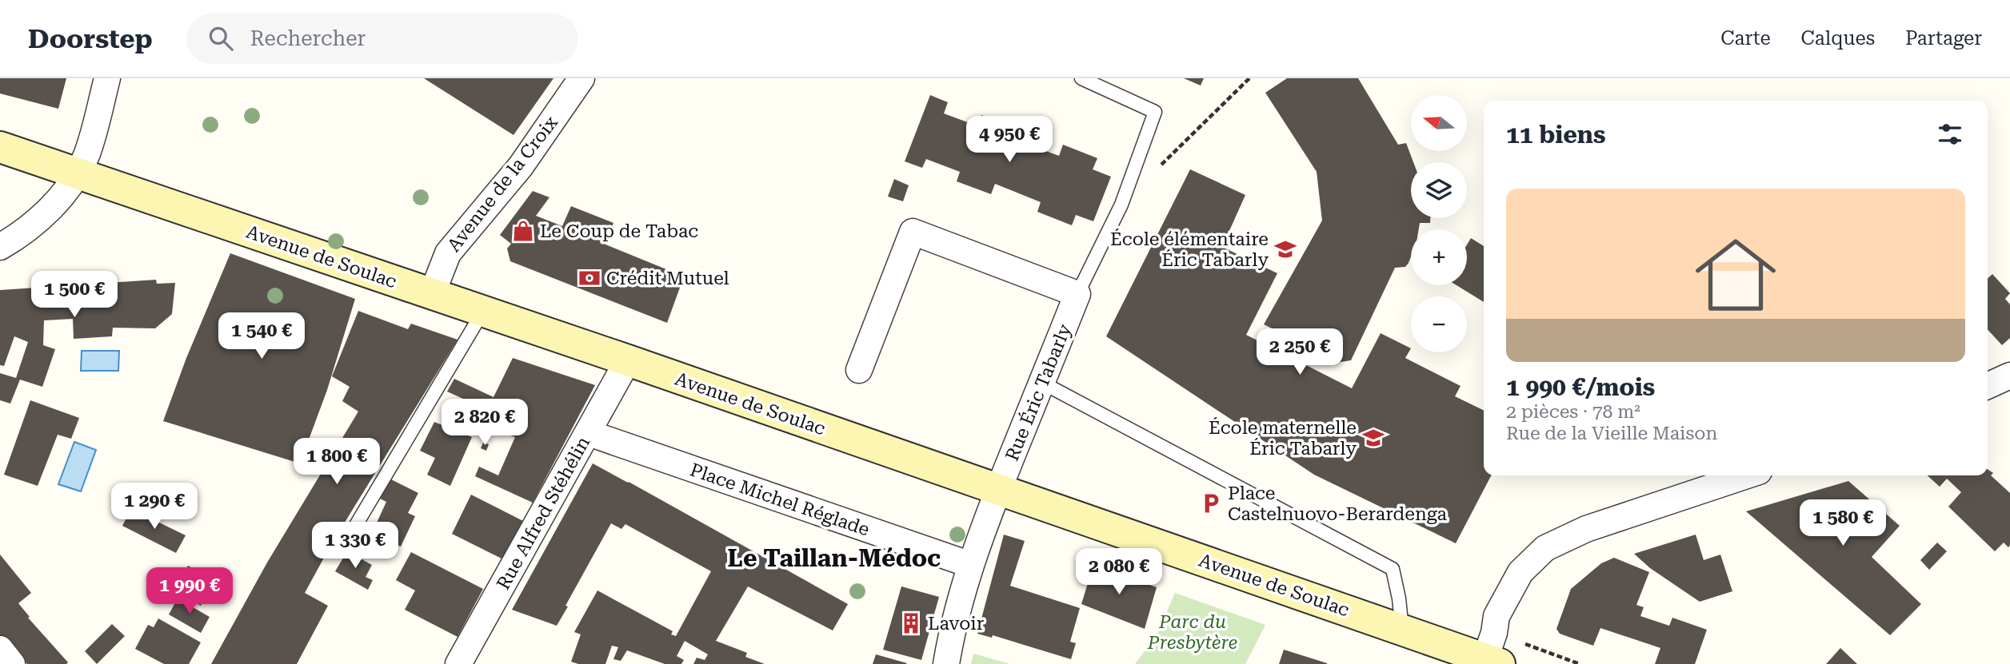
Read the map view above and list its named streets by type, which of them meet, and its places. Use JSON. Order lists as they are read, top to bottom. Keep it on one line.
{"streets":{"main road":["Avenue de Soulac"],"street":["Avenue de la Croix","Rue Éric Tabarly","Place Michel Réglade","Rue Alfred Stéhélin"]},"crossings":[["Avenue de la Croix","Avenue de Soulac"],["Avenue de Soulac","Rue Éric Tabarly"],["Avenue de Soulac","Rue Alfred Stéhélin"],["Rue Éric Tabarly","Place Michel Réglade"],["Place Michel Réglade","Rue Alfred Stéhélin"]],"districts":["Le Taillan-Médoc"],"parks":["Parc du Presbytère"],"places":{"shop":["Le Coup de Tabac"],"school or university":["École élémentaire Éric Tabarly","École maternelle Éric Tabarly"],"bank":["Crédit Mutuel"],"parking":["Place Castelnuovo-Berardenga"],"building":["Lavoir"]},"north":"left","page":{"header":"Doorstep","search":"Rechercher","nav":["Carte","Calques","Partager"],"map_buttons":["+","−"],"heading":"11 biens","price":["4 950 €","1 500 €","1 540 €","2 250 €","2 820 €","1 800 €","1 290 €","1 580 €","1 330 €","2 080 €","1 990 €"],"list":[{"name":"1 990 €/mois","note":"2 pièces · 78 m² · Rue de la Vieille Maison"}]}}
